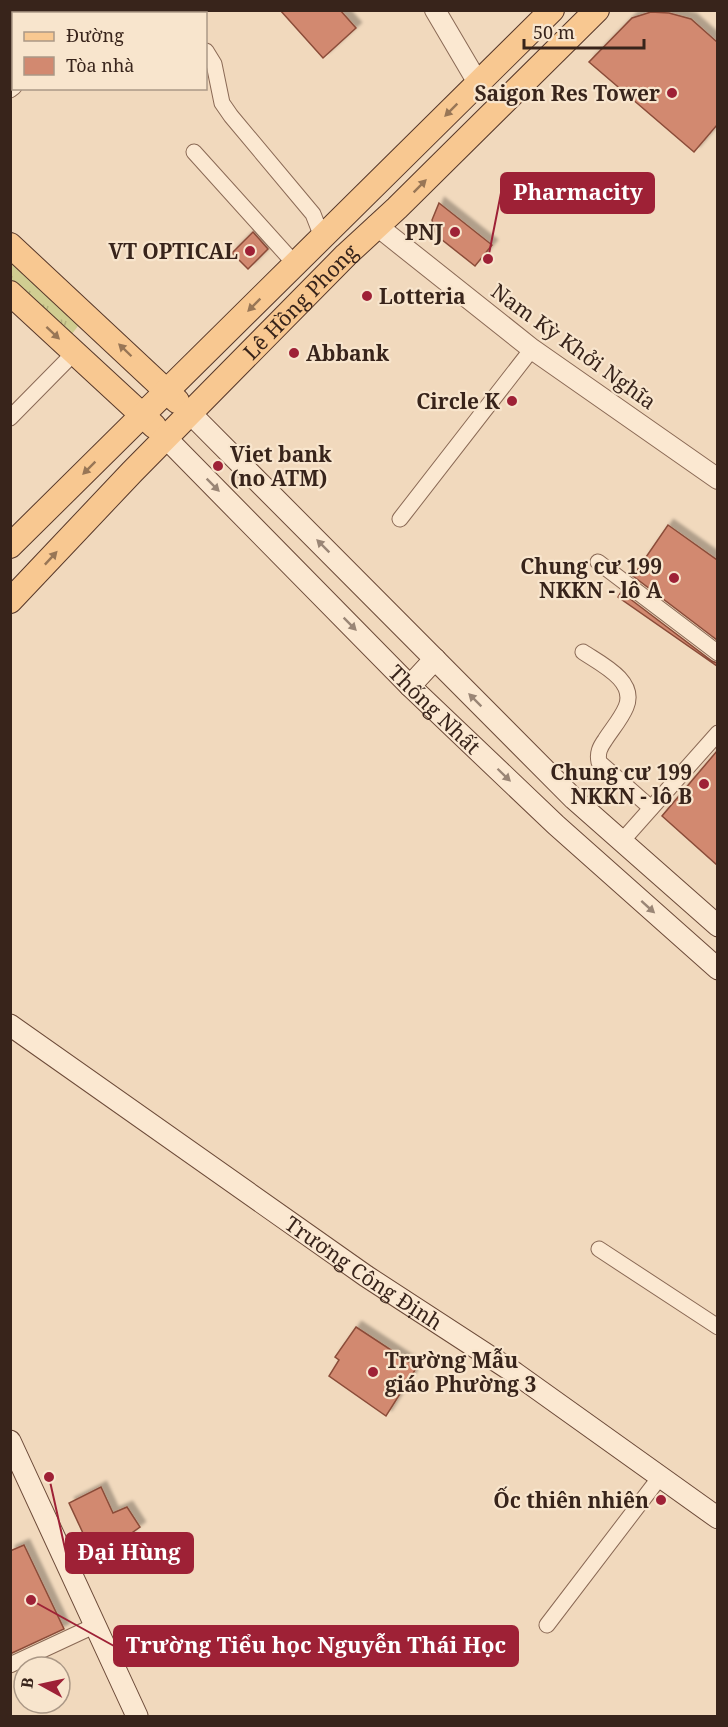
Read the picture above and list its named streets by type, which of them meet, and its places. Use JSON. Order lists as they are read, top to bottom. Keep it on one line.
{"streets":{"main road":["Lê Hồng Phong","Thống Nhất","Trương Công Định"],"street":["Nam Kỳ Khởi Nghĩa"]},"crossings":[["Lê Hồng Phong","Nam Kỳ Khởi Nghĩa"],["Lê Hồng Phong","Thống Nhất"]],"places":["Saigon Res Tower","PNJ","VT OPTICAL","Pharmacity","Lotteria","Abbank","Circle K","Viet bank (no ATM)","Chung cư 199 NKKN - lô A","Chung cư 199 NKKN - lô B","Trường Mẫu giáo Phường 3","Đại Hùng","Ốc thiên nhiên","Trường Tiểu học Nguyễn Thái Học"],"legend":["Đường","Tòa nhà"],"scale_bar":"50 m","north":"left"}
